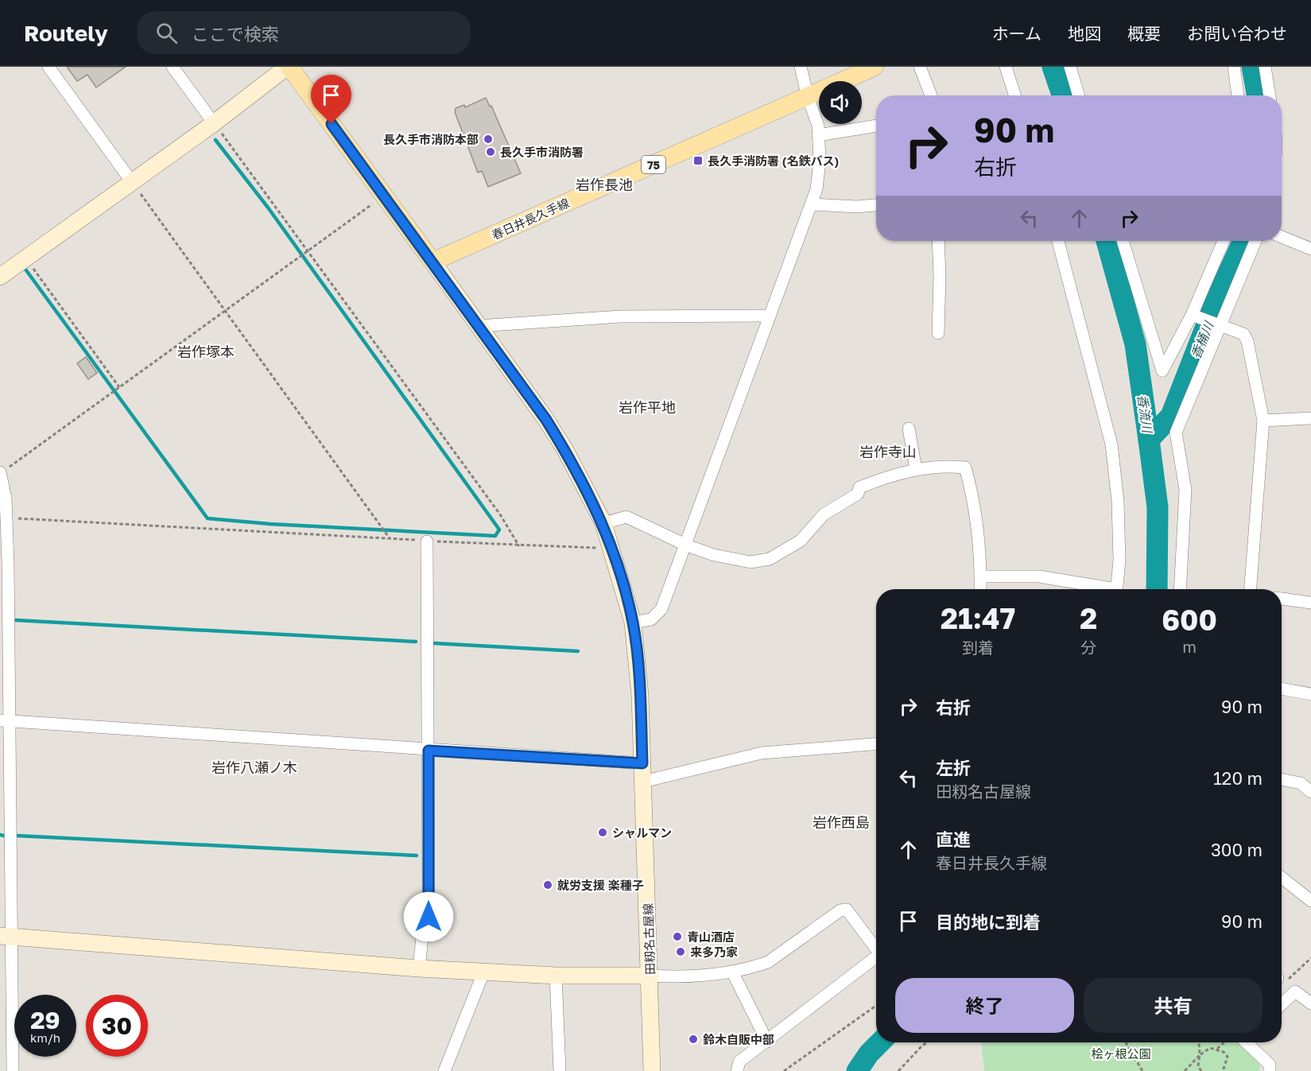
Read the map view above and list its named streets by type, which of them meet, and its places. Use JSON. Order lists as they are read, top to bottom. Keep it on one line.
{"streets":{"main road":["75","春日井長久手線"],"street":["田籾名古屋線"]},"crossings":[["春日井長久手線","田籾名古屋線"]],"districts":["岩作長池","岩作塚本","岩作平地","岩作寺山","岩作八瀬ノ木","岩作西島"],"water":["香桶川","香流川"],"parks":["桧ヶ根公園"],"places":{"other":["長久手市消防本部","長久手市消防署","シャルマン","就労支援 楽種子","青山酒店","来多乃家","鈴木自販中部"],"transit":["長久手消防署 (名鉄バス)"]},"page":{"header":"Routely","search":"ここで検索","nav":["ホーム","地図","概要","お問い合わせ"],"turn":["90 m","右折"],"eta":["21:47","到着","2","分","600","m"],"list":[{"name":"右折","value":"90 m"},{"name":"左折","note":"田籾名古屋線","value":"120 m"},{"name":"直進","note":"春日井長久手線","value":"300 m"},{"name":"目的地に到着","value":"90 m"}],"buttons":["終了","共有"],"speed":"29 km/h","limit":"30"}}
